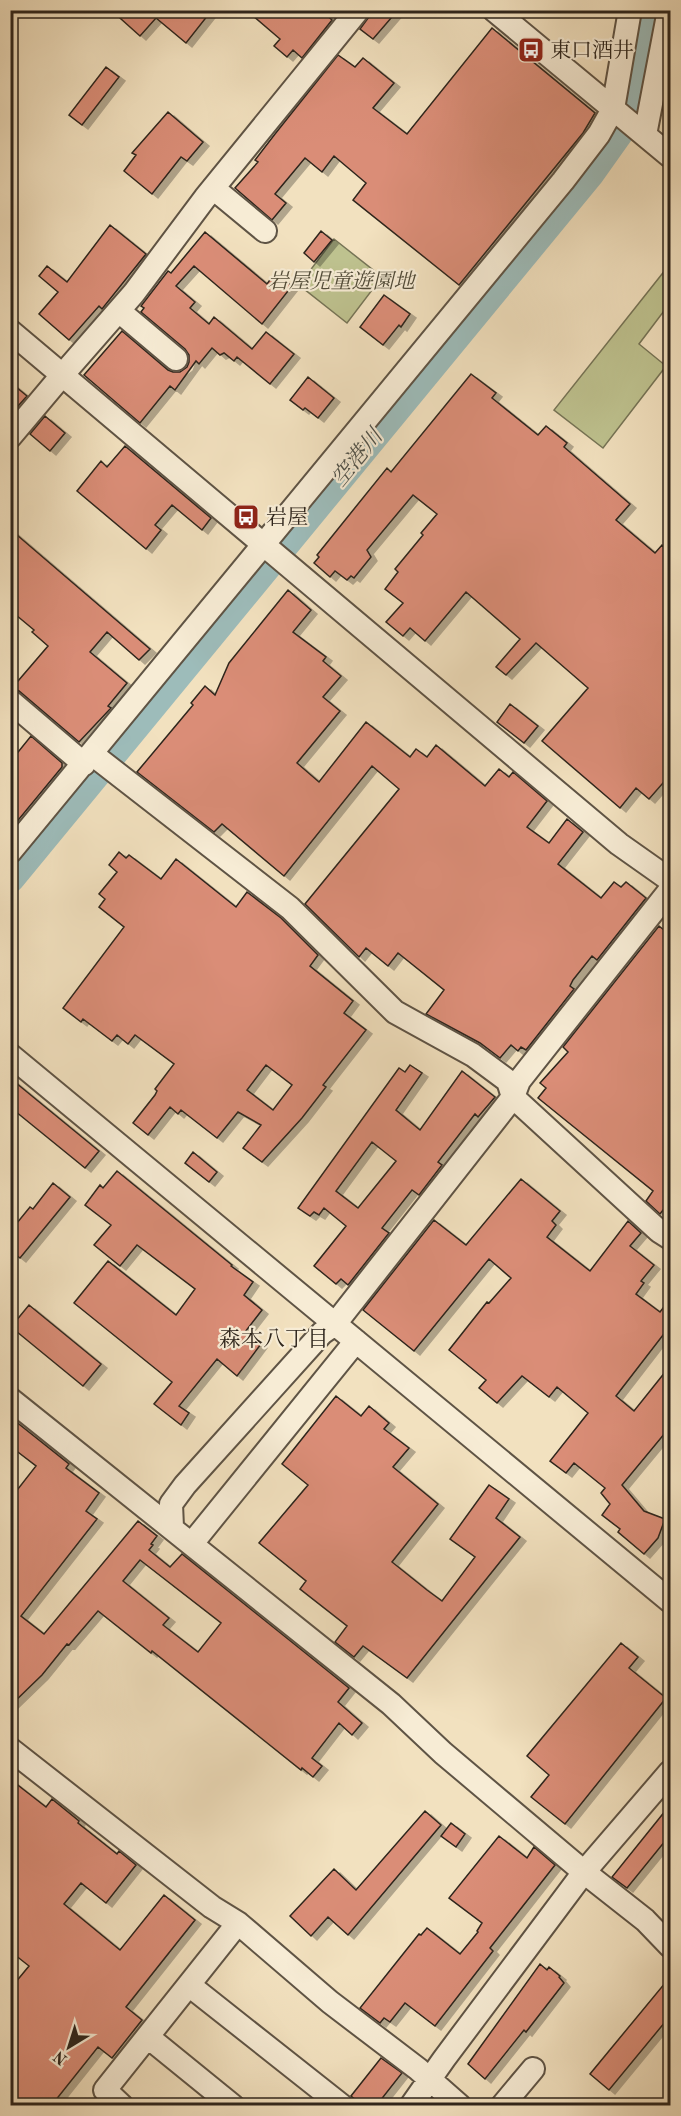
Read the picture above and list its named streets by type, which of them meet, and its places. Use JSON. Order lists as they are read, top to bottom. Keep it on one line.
{"districts":["森本八丁目"],"water":["空港川"],"parks":["岩屋児童遊園地"],"places":{"bus stop":["東口酒井","岩屋"]},"north":"bottom left"}
